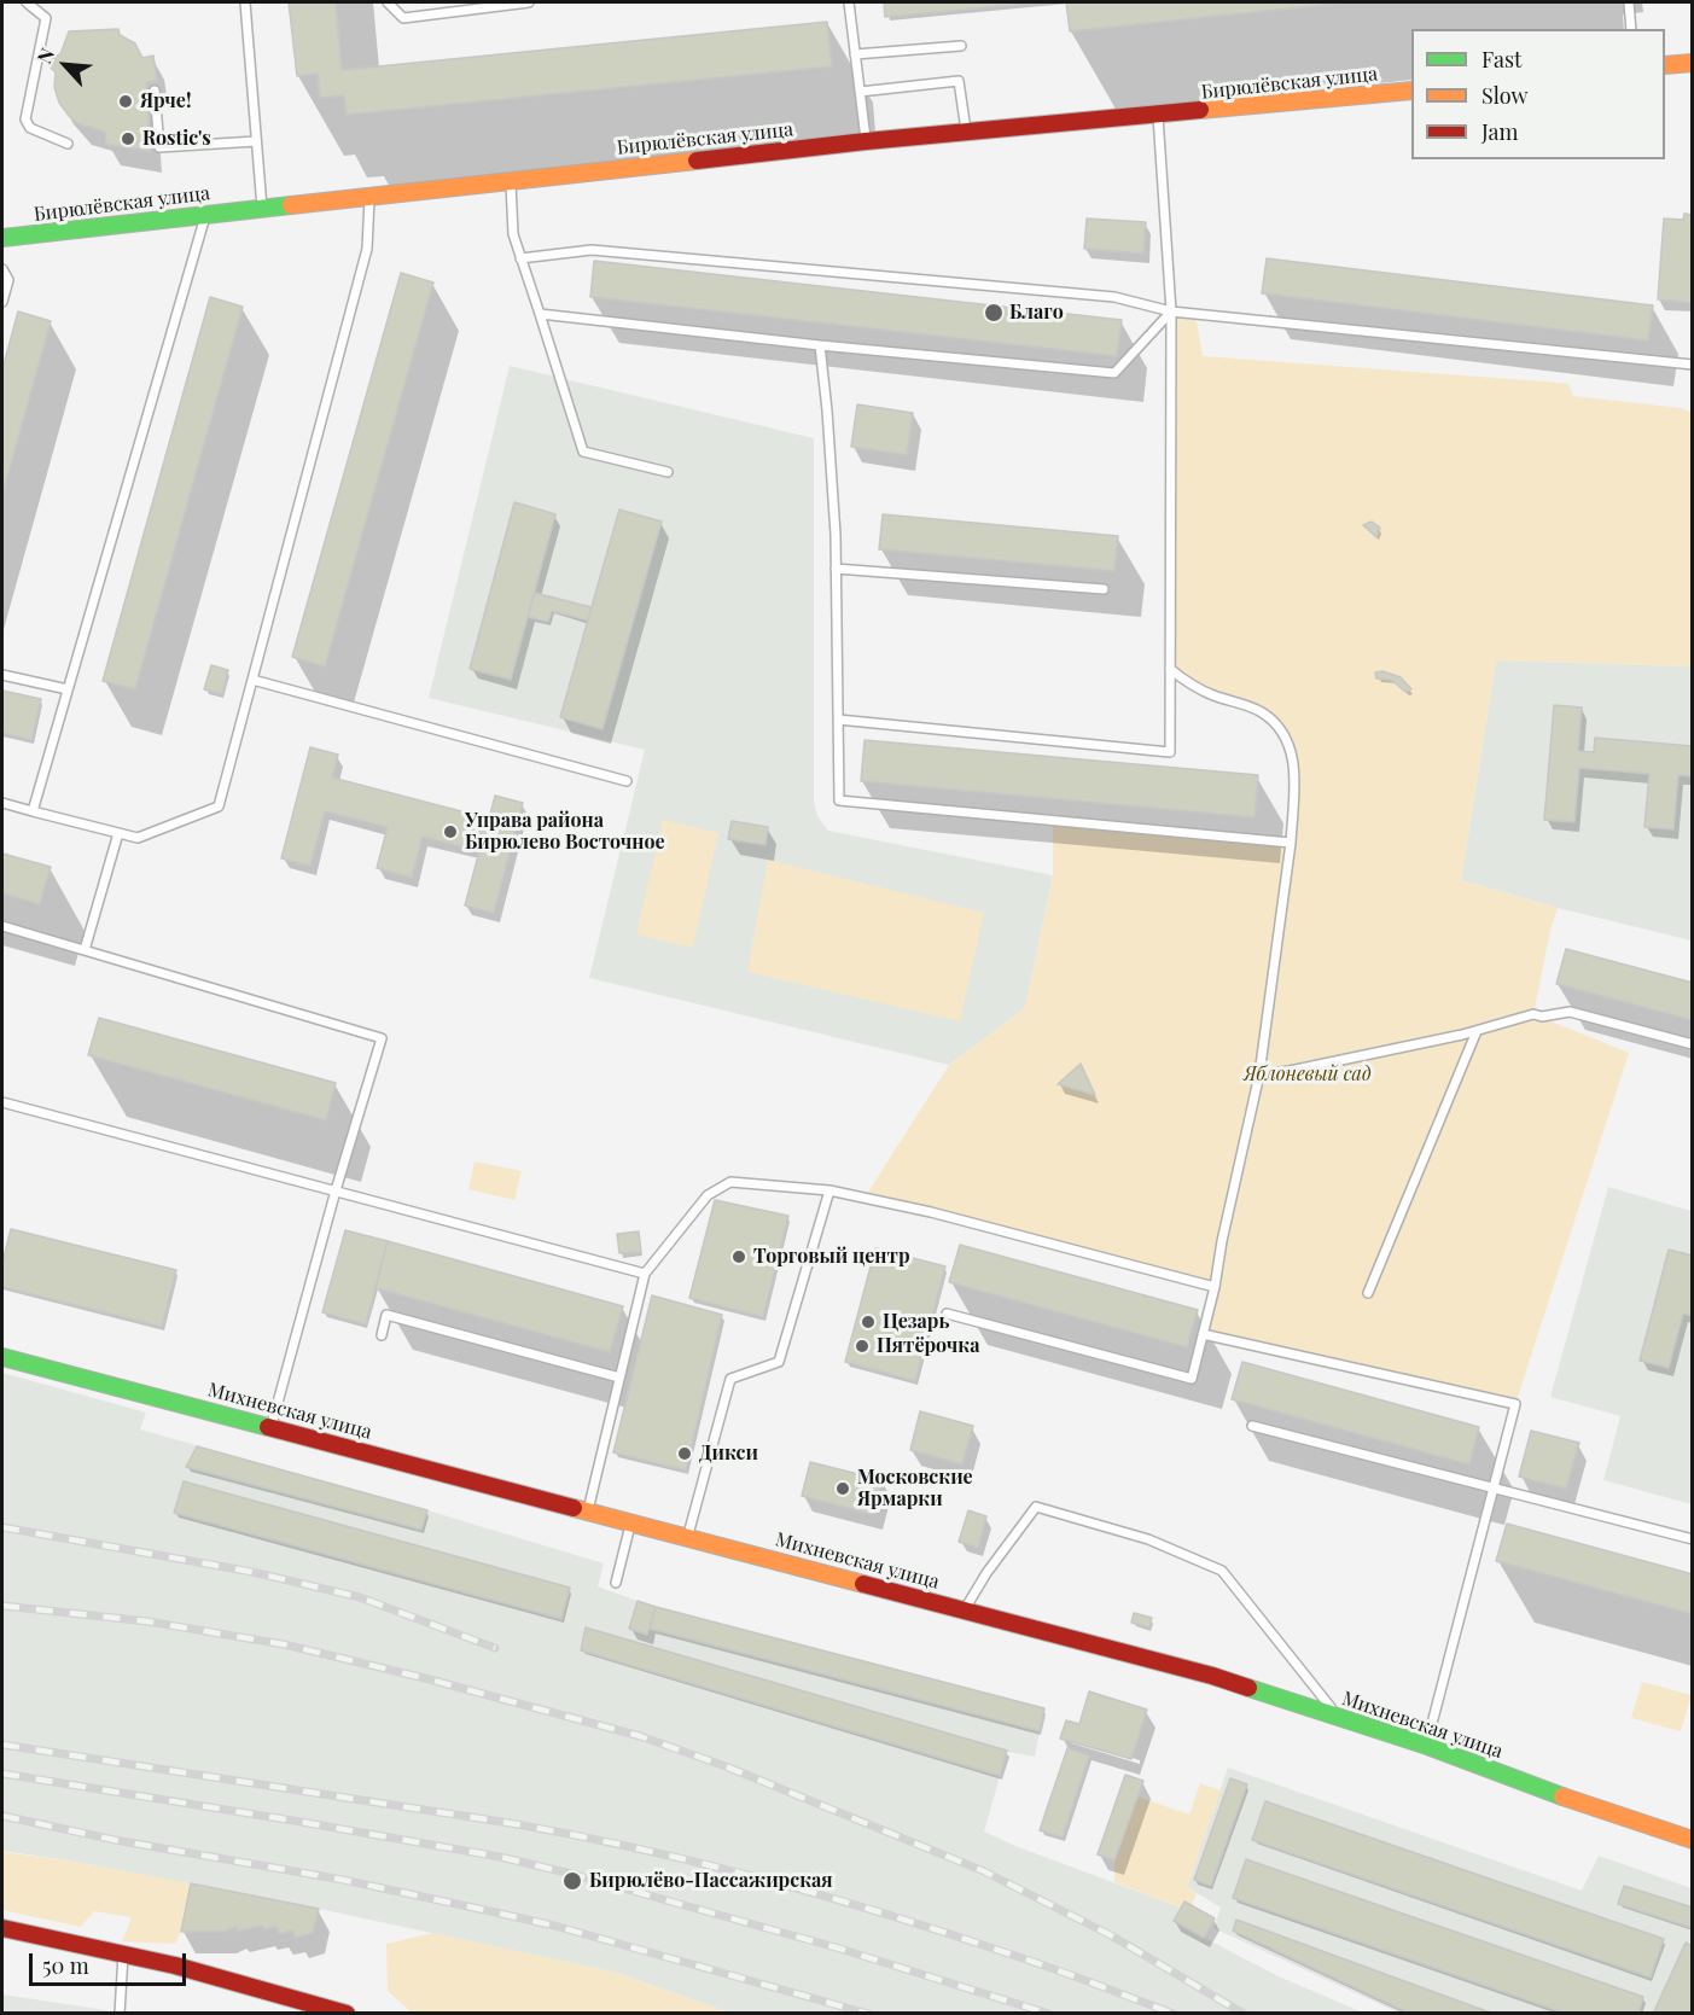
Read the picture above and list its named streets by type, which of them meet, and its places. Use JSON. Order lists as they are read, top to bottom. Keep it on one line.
{"streets":{"street":["Бирюлёвская улица","Михневская улица"]},"parks":["Яблоневый сад"],"places":["Ярче!","Rostic's","Благо","Управа района Бирюлево Восточное","Торговый центр","Цезарь","Пятёрочка","Дикси","Московские Ярмарки","Бирюлёво-Пассажирская"],"legend":["Fast","Slow","Jam"],"scale_bar":"50 m","north":"top left"}
